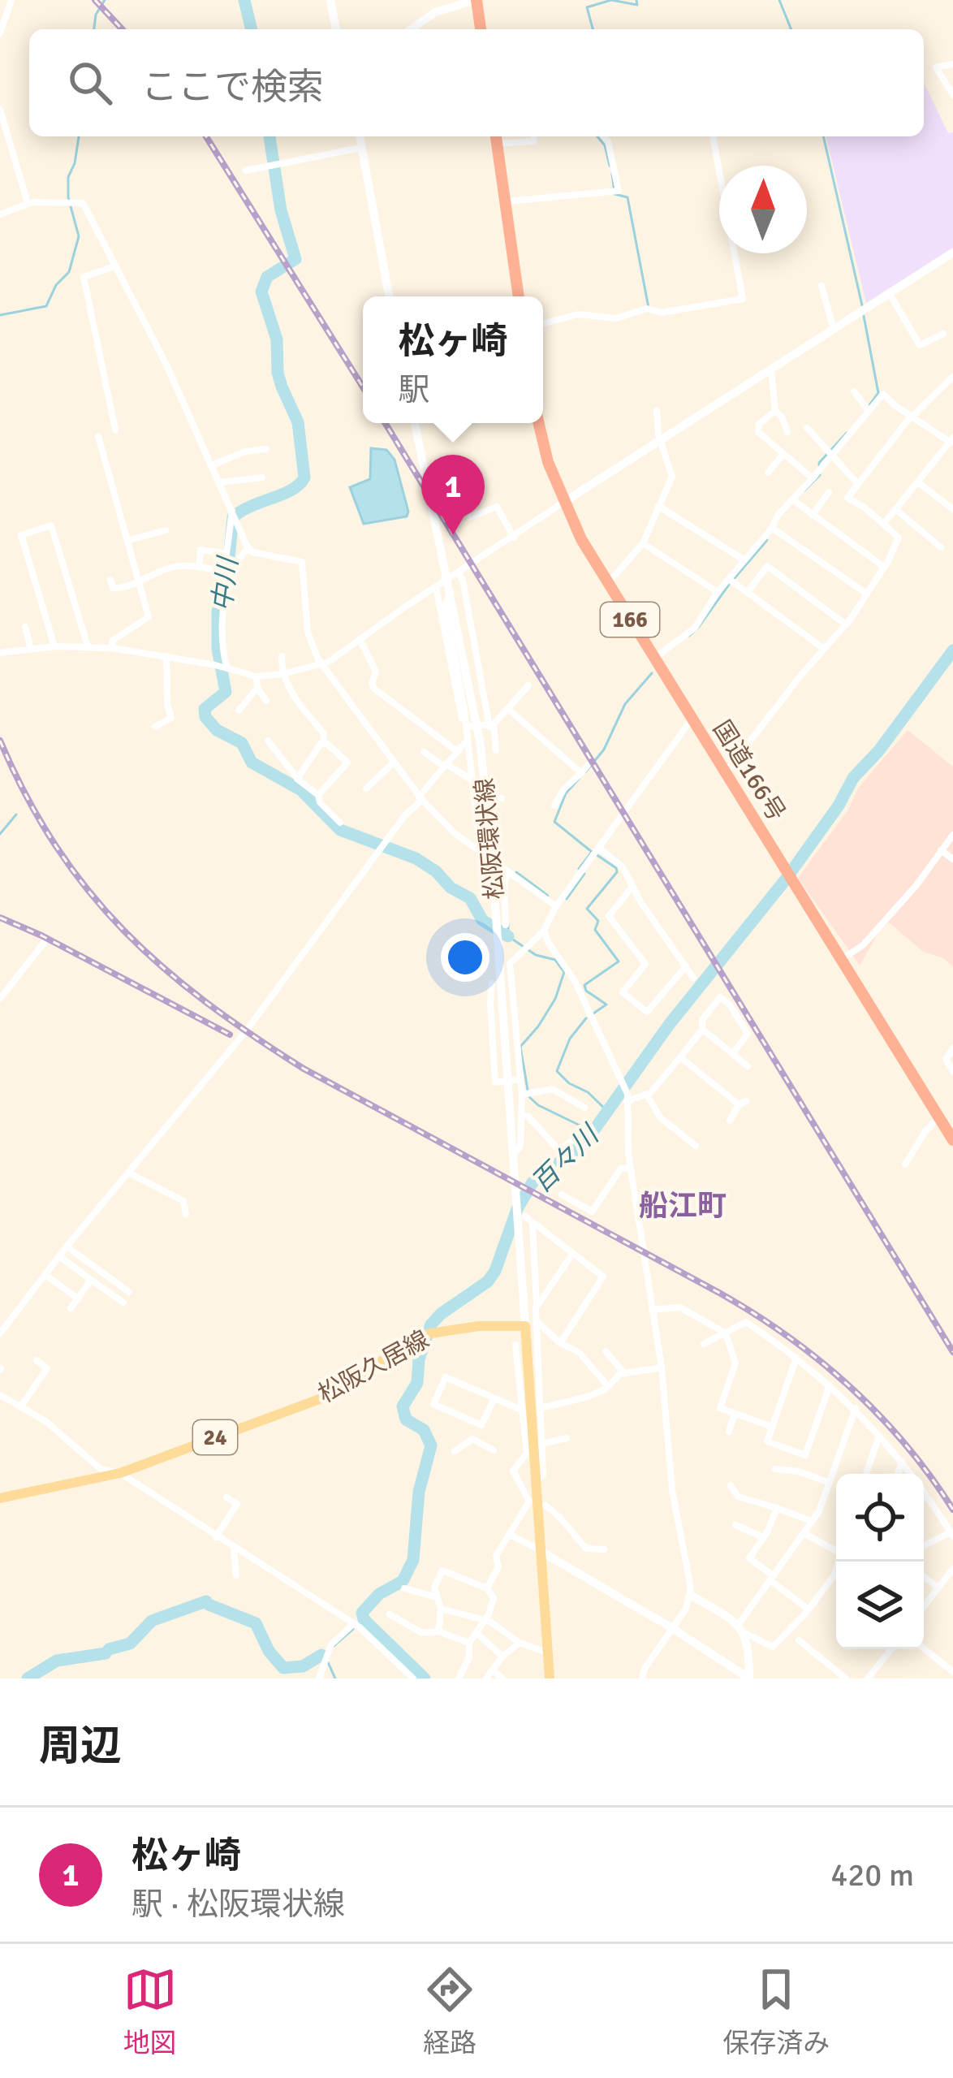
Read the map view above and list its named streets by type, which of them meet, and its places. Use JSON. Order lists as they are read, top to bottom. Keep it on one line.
{"streets":{"highway":["166","国道166号"],"main road":["松阪環状線","松阪久居線","24"]},"crossings":[["松阪環状線","松阪久居線"]],"districts":["船江町"],"water":["中川","百々川"],"north":"top","page":{"search":"ここで検索","popup":["松ヶ崎","駅"],"pins":"1","heading":"周辺","list":[{"mark":"1","name":"松ヶ崎","note":"駅 · 松阪環状線","value":"420 m"}],"nav":["地図","経路","保存済み"]}}
